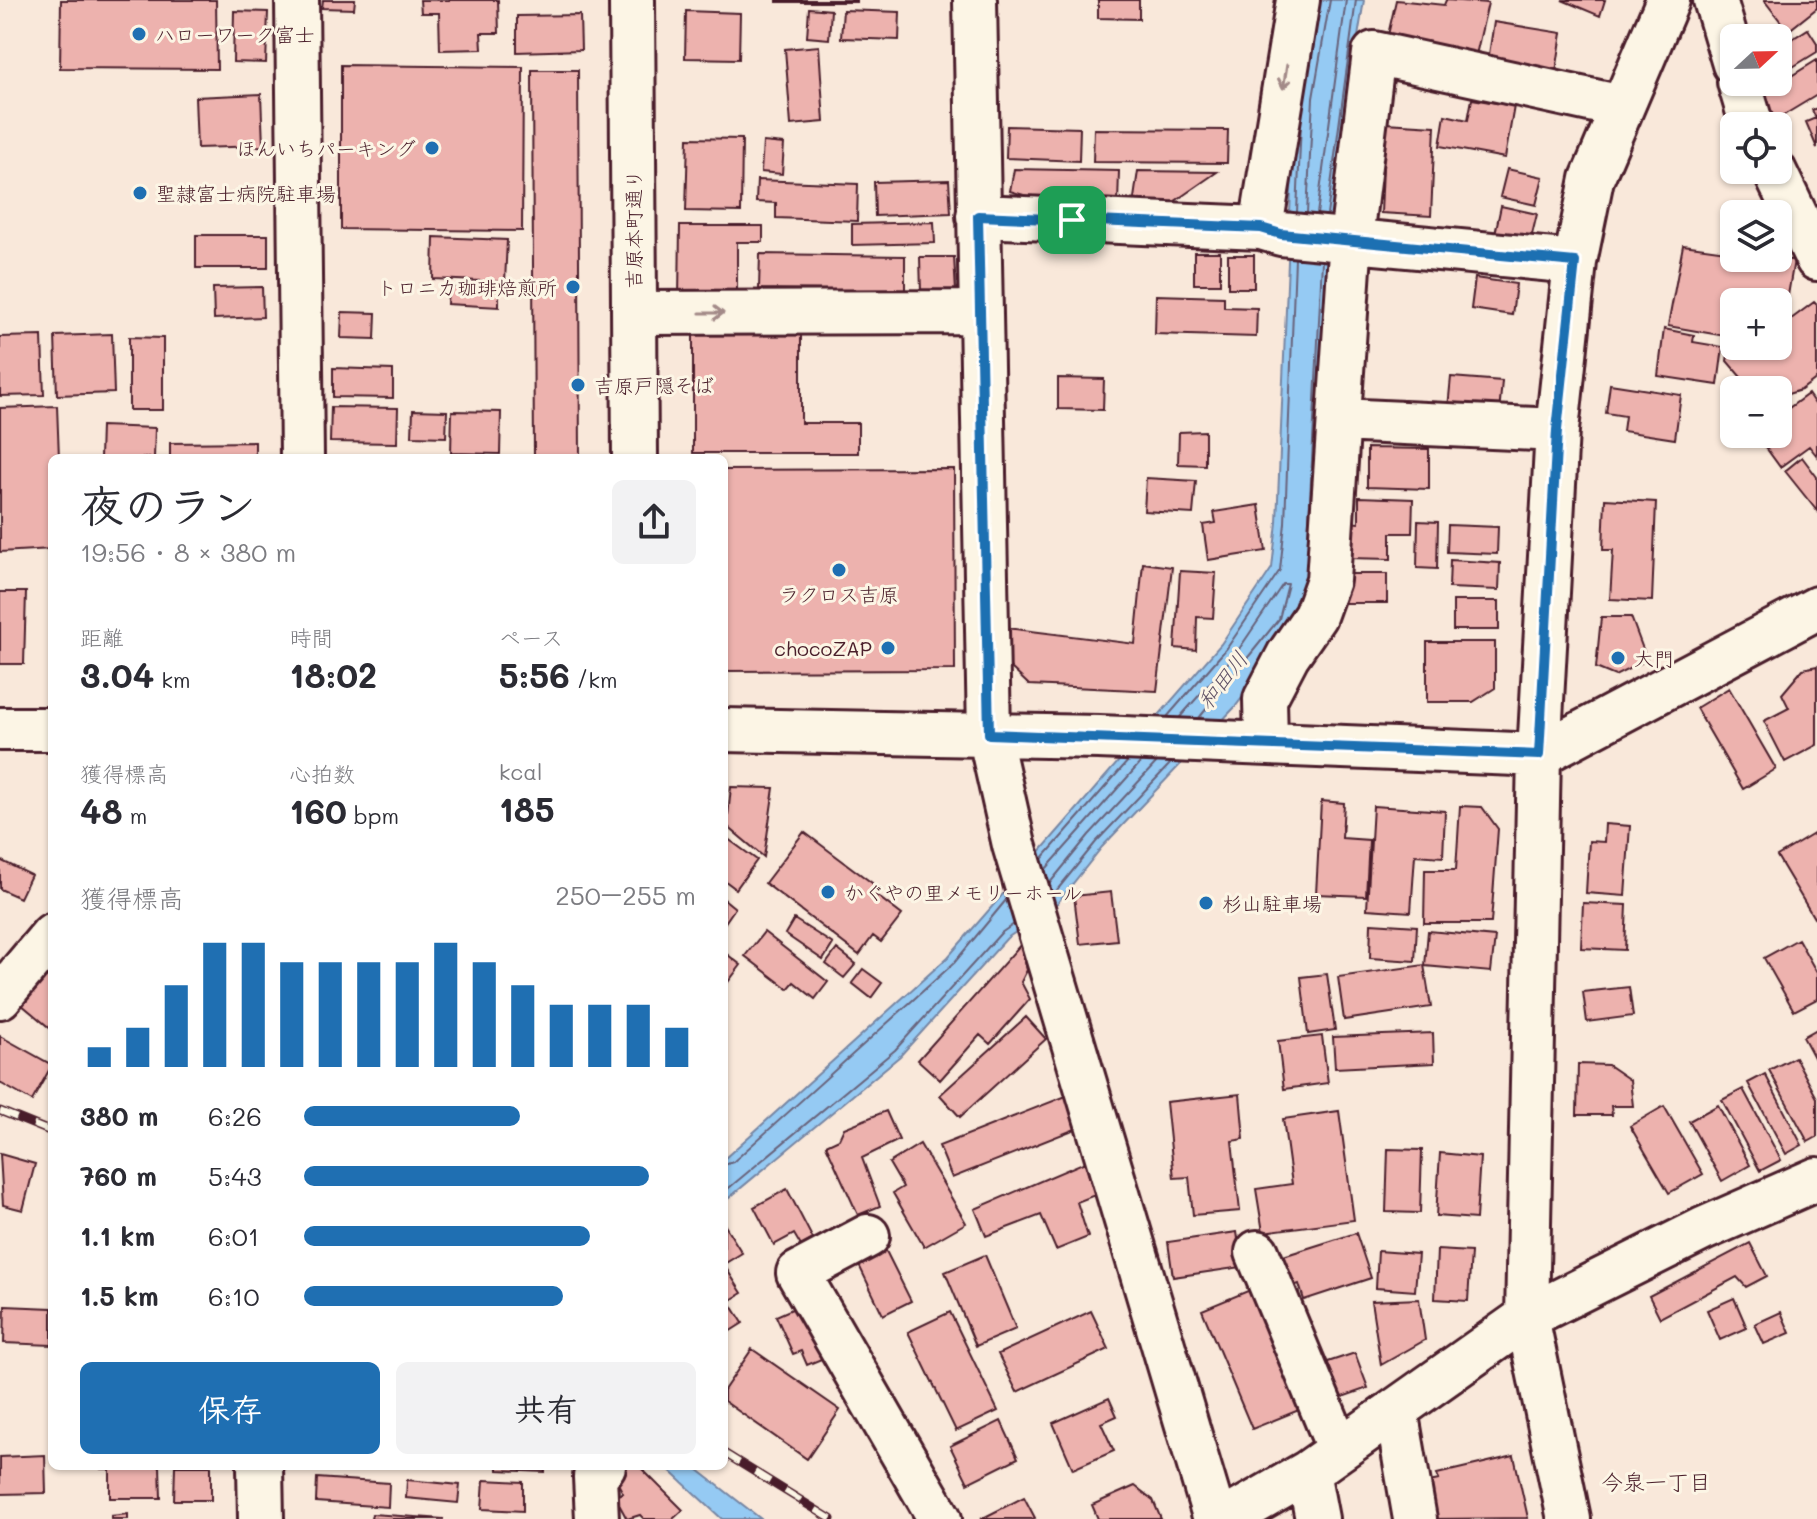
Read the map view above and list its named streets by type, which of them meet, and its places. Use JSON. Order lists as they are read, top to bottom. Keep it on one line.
{"streets":{"main road":["吉原本町通り"]},"districts":["今泉一丁目"],"water":["和田川"],"places":["ハローワーク富士","ほんいちパーキング","聖隷富士病院駐車場","トロニカ珈琲焙煎所","吉原戸隠そば","ラクロス吉原","chocoZAP","大門","かぐやの里メモリーホール","杉山駐車場"],"north":"right","page":{"map_buttons":["+","−"],"heading":["夜のラン","19:56 · 8 × 380 m"],"stats":[["距離","3.04 km"],["時間","18:02"],["ペース","5:56 /km"],["獲得標高","48 m"],["心拍数","160 bpm"],["kcal","185"]],"chart":["獲得標高","250–255 m"],"list":[{"name":"380 m","note":"6:26"},{"name":"760 m","note":"5:43"},{"name":"1.1 km","note":"6:01"},{"name":"1.5 km","note":"6:10"}],"buttons":["保存","共有"]}}
